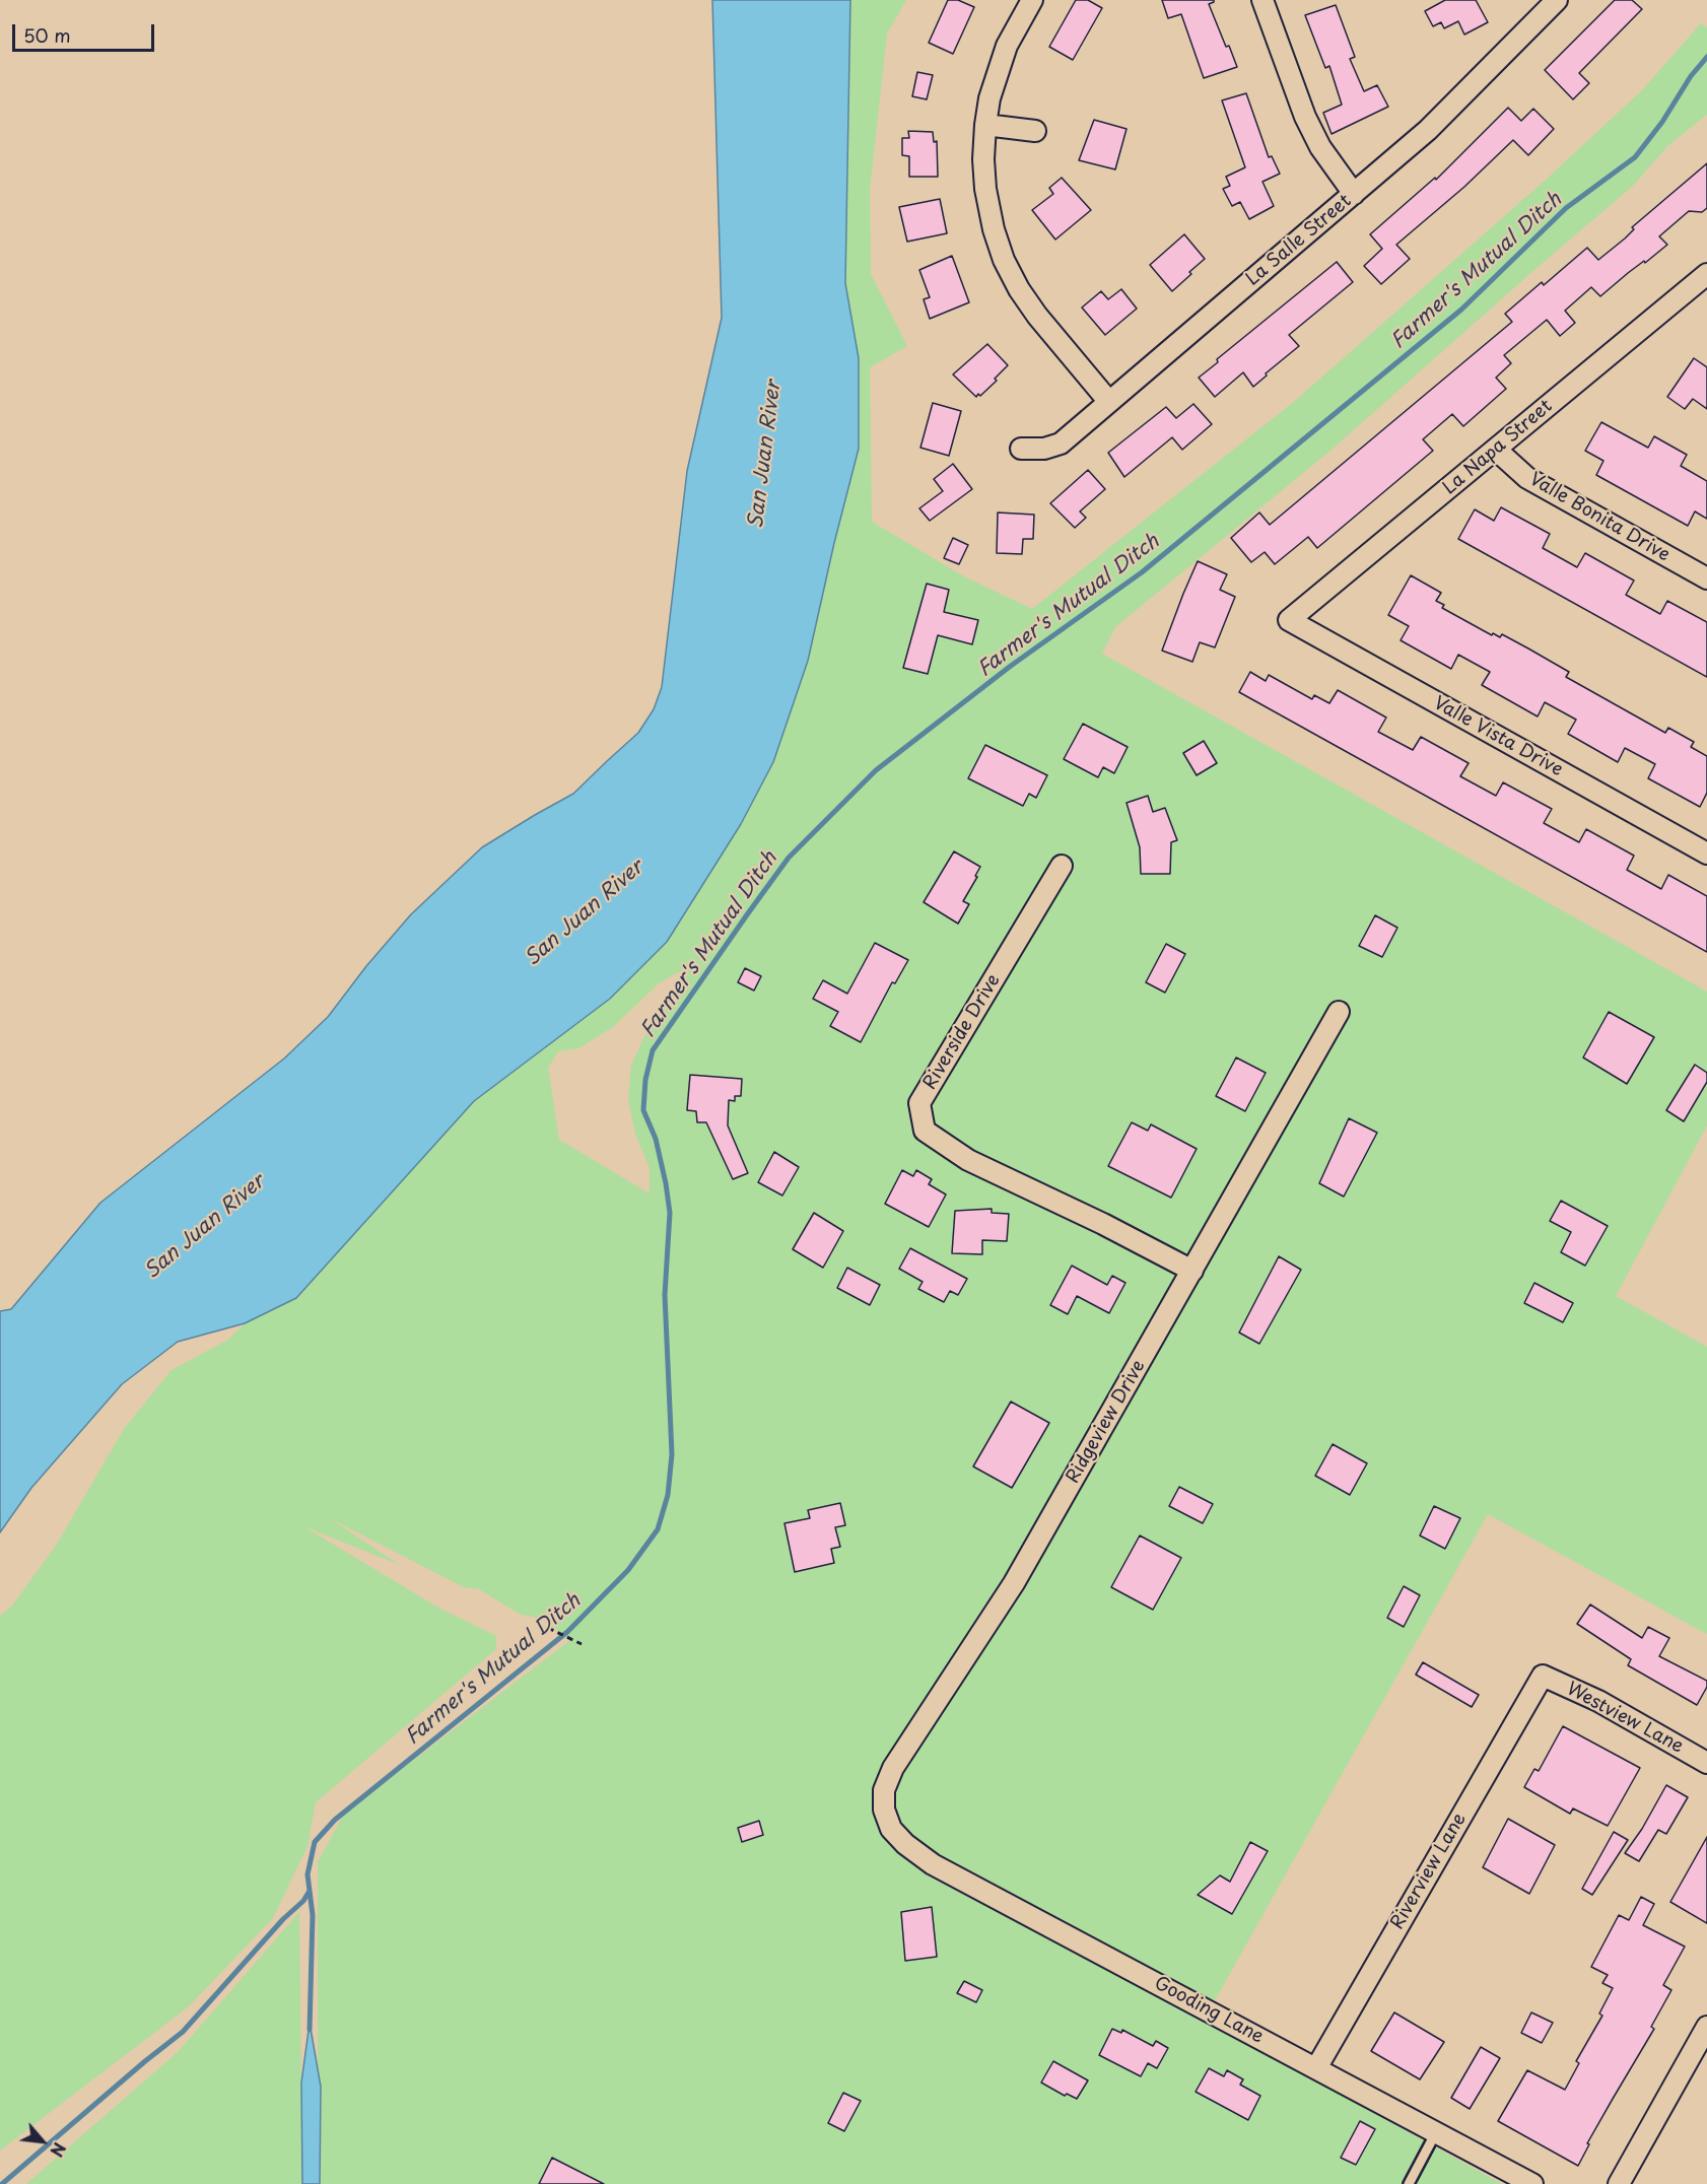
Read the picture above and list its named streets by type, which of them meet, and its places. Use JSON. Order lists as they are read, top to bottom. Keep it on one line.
{"streets":{"street":["La Salle Street","La Napa Street","Valle Bonita Drive","Valle Vista Drive","Riverside Drive","Ridgeview Drive","Westview Lane","Riverview Lane","Gooding Lane"]},"crossings":[["La Napa Street","Valle Bonita Drive"],["La Napa Street","Valle Vista Drive"],["Riverside Drive","Ridgeview Drive"],["Ridgeview Drive","Gooding Lane"],["Westview Lane","Riverview Lane"],["Riverview Lane","Gooding Lane"]],"water":["Farmer's Mutual Ditch","San Juan River"],"scale_bar":"50 m","north":"bottom right"}
